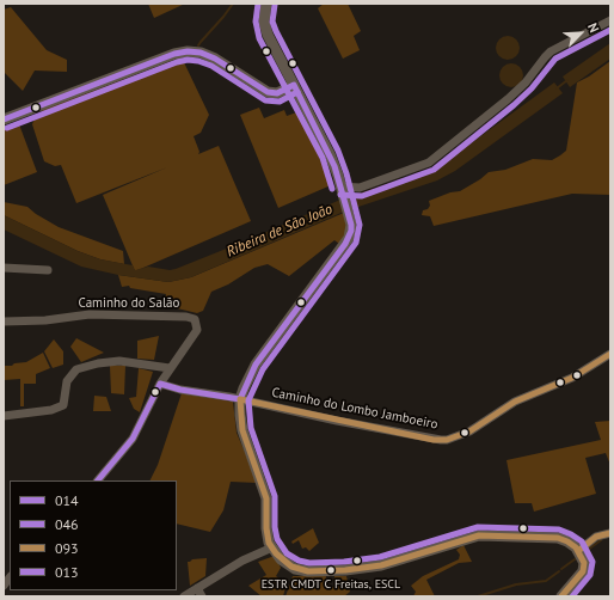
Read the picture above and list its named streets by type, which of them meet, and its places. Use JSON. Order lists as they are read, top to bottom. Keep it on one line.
{"streets":{"street":["Caminho do Salão","Caminho do Lombo Jamboeiro"]},"water":["Ribeira de São João"],"places":["ESTR CMDT C Freitas, ESCL"],"lines":["transit line 046","transit line 013","transit line 014","transit line 093"],"legend":["014","046","093","013"],"north":"top right"}
